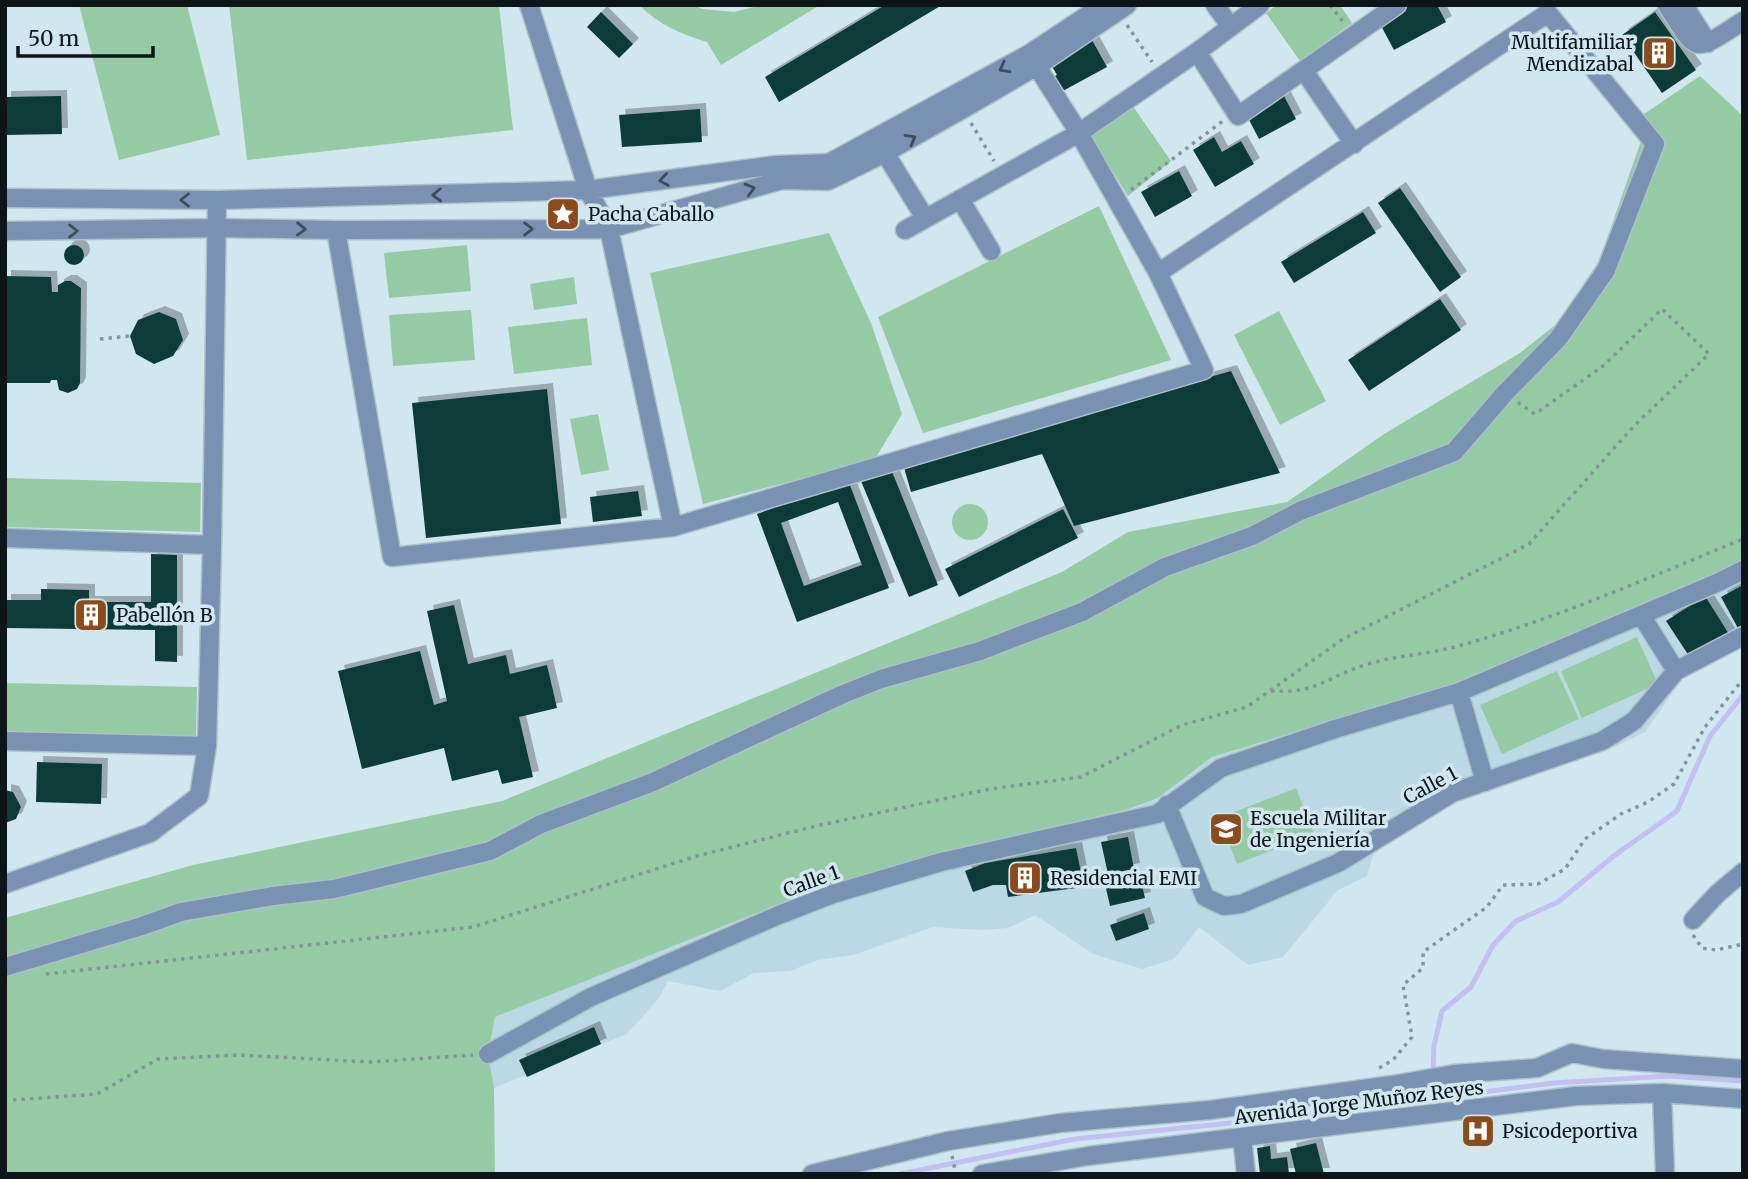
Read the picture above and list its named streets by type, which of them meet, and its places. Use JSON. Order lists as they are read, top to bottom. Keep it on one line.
{"streets":{"street":["Calle 1","Avenida Jorge Muñoz Reyes"]},"places":{"building":["Multifamiliar Mendizabal","Pabellón B","Residencial EMI"],"place":["Pacha Caballo"],"school or university":["Escuela Militar de Ingeniería"],"hospital":["Psicodeportiva"]},"scale_bar":"50 m"}
